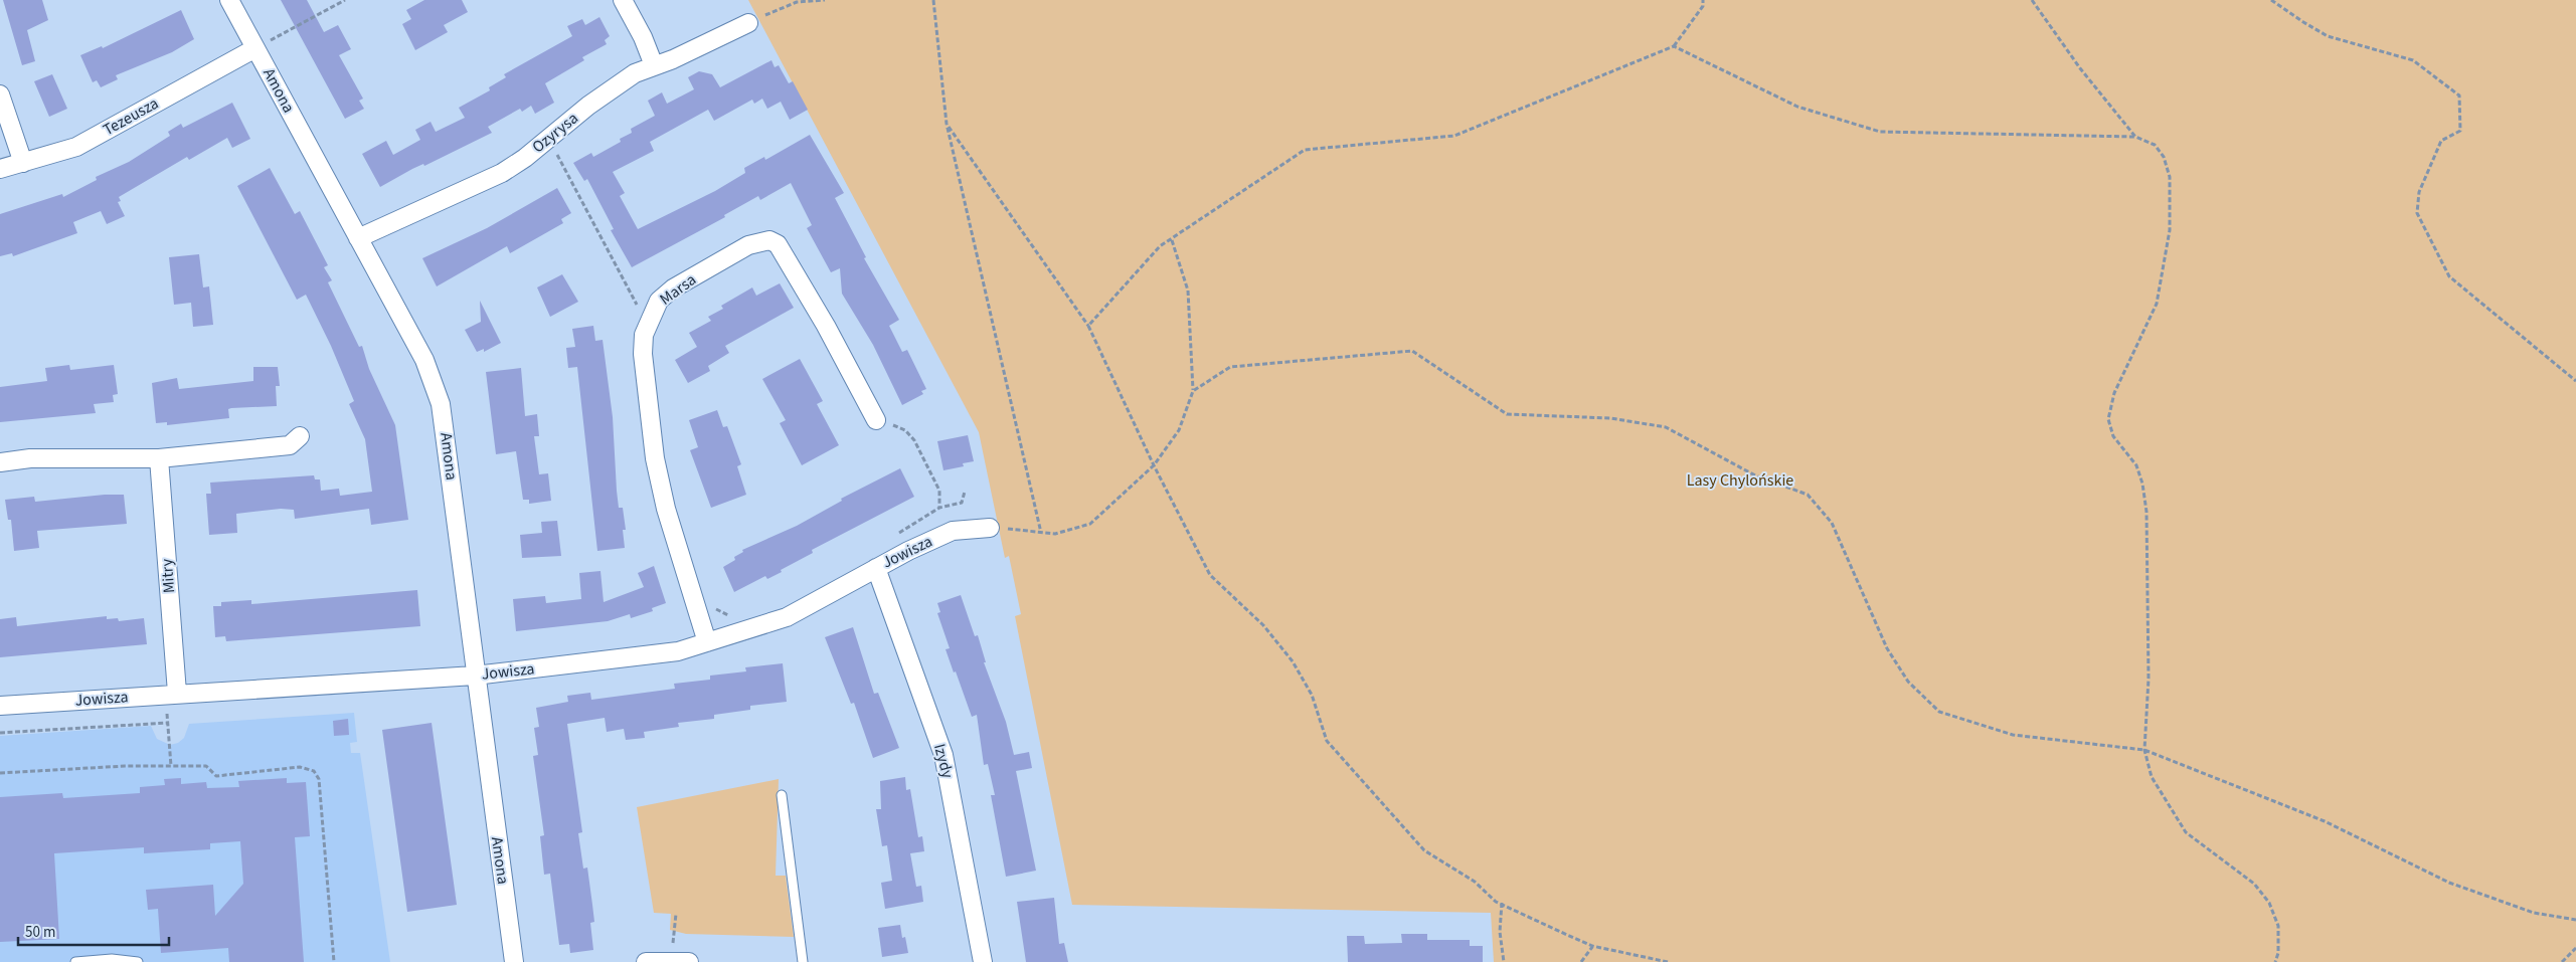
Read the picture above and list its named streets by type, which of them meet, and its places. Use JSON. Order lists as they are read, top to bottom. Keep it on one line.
{"streets":{"street":["Amona","Tezeusza","Ozyrysa","Marsa","Jowisza","Mitry","Izydy"]},"crossings":[["Amona","Tezeusza"],["Amona","Ozyrysa"],["Amona","Jowisza"],["Marsa","Jowisza"],["Jowisza","Mitry"],["Jowisza","Izydy"]],"parks":["Lasy Chylońskie"],"scale_bar":"50 m"}
